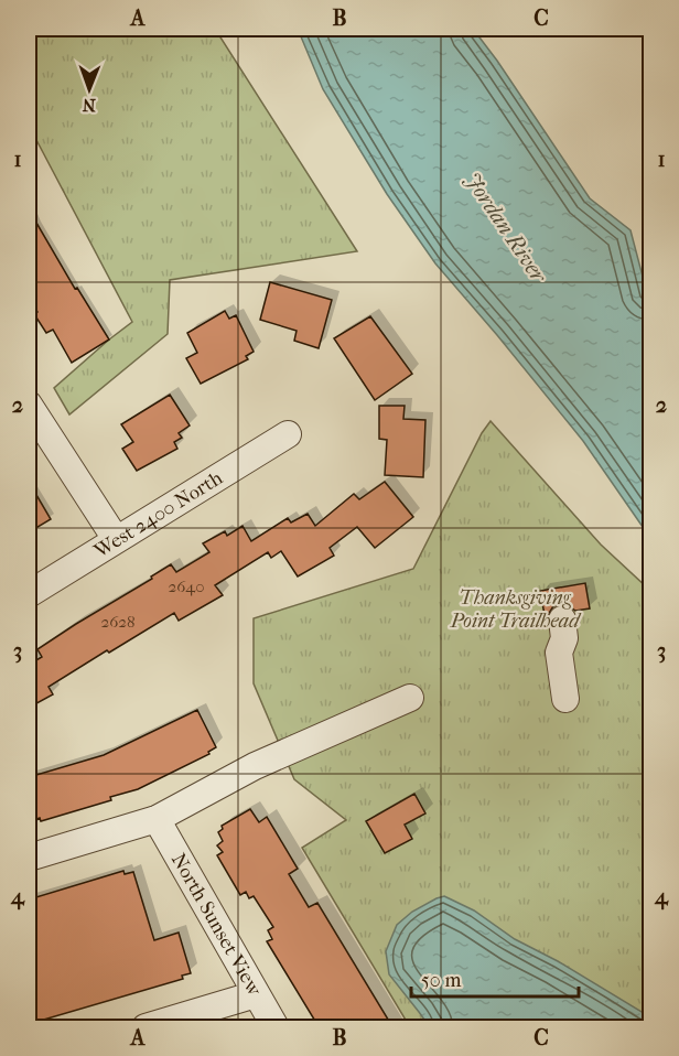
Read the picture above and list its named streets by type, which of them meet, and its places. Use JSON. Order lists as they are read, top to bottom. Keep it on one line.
{"streets":{"street":["West 2400 North","North Sunset View"]},"water":["Jordan River"],"parks":["Thanksgiving Point Trailhead"],"house_numbers":["2640","2628"],"scale_bar":"50 m","north":"bottom","grid":{"columns":["A","B","C"],"rows":["1","2","3","4"]}}
